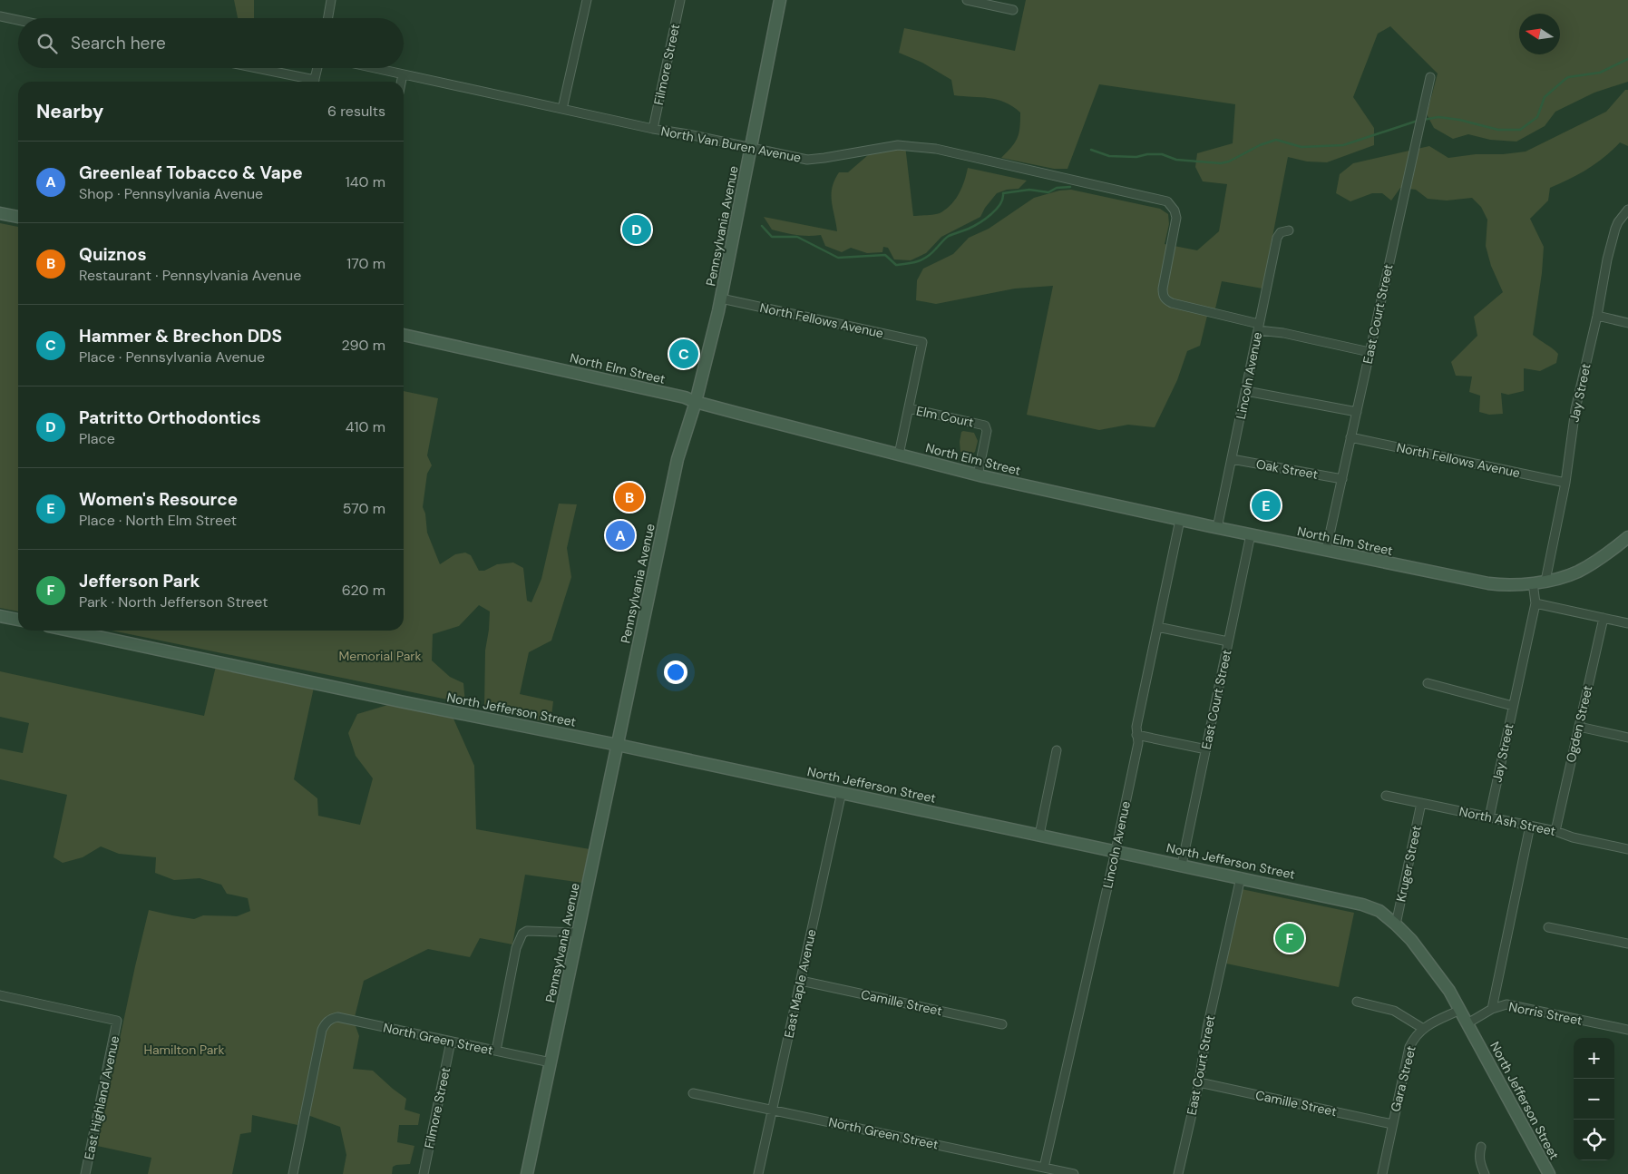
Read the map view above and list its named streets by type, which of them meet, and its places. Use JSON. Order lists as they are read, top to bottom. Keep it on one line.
{"streets":{"main road":["Pennsylvania Avenue","North Elm Street","North Jefferson Street"],"street":["Filmore Street","North Van Buren Avenue","East Court Street","North Fellows Avenue","Lincoln Avenue","Jay Street","Elm Court","Oak Street","Ogden Street","North Ash Street","Kruger Street","East Maple Avenue","Camille Street","Norris Street","North Green Street","Gara Street","East Highland Avenue"]},"crossings":[["Filmore Street","North Van Buren Avenue"],["Filmore Street","North Green Street"],["North Van Buren Avenue","Pennsylvania Avenue"],["North Van Buren Avenue","Lincoln Avenue"],["Pennsylvania Avenue","North Fellows Avenue"],["Pennsylvania Avenue","North Elm Street"],["Pennsylvania Avenue","North Jefferson Street"],["Pennsylvania Avenue","North Green Street"],["East Court Street","North Fellows Avenue"],["East Court Street","North Elm Street"],["East Court Street","Oak Street"],["East Court Street","North Jefferson Street"],["East Court Street","Camille Street"],["North Fellows Avenue","Jay Street"],["North Fellows Avenue","Elm Court"],["North Elm Street","Lincoln Avenue"],["North Elm Street","Jay Street"],["North Elm Street","Elm Court"],["Lincoln Avenue","Oak Street"],["Lincoln Avenue","North Jefferson Street"],["Lincoln Avenue","North Green Street"],["Jay Street","North Ash Street"],["North Jefferson Street","Kruger Street"],["North Jefferson Street","East Maple Avenue"],["North Jefferson Street","Norris Street"],["Ogden Street","North Ash Street"],["North Ash Street","Kruger Street"],["East Maple Avenue","Camille Street"],["East Maple Avenue","North Green Street"],["Camille Street","Gara Street"]],"parks":["Memorial Park","Hamilton Park"],"north":"left","page":{"search":"Search here","heading":["Nearby","6 results"],"list":[{"mark":"A","name":"Greenleaf Tobacco & Vape","note":"Shop · Pennsylvania Avenue","value":"140 m"},{"mark":"B","name":"Quiznos","note":"Restaurant · Pennsylvania Avenue","value":"170 m"},{"mark":"C","name":"Hammer & Brechon DDS","note":"Place · Pennsylvania Avenue","value":"290 m"},{"mark":"D","name":"Patritto Orthodontics","note":"Place","value":"410 m"},{"mark":"E","name":"Women's Resource","note":"Place · North Elm Street","value":"570 m"},{"mark":"F","name":"Jefferson Park","note":"Park · North Jefferson Street","value":"620 m"}],"pins":["D","C","B","E","A","F"],"map_buttons":["+","−"]}}
